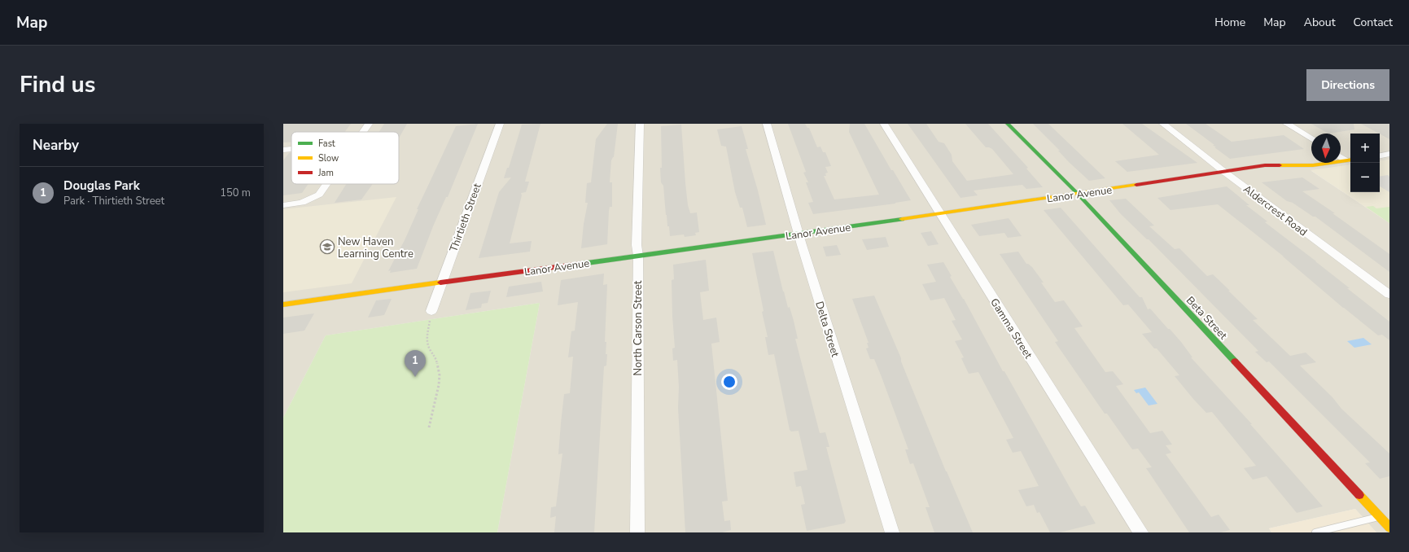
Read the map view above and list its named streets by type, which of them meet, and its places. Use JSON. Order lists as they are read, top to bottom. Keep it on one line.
{"streets":{"street":["Lanor Avenue","Aldercrest Road","Thirtieth Street","Beta Street","North Carson Street","Gamma Street","Delta Street"]},"crossings":[["Lanor Avenue","Aldercrest Road"],["Lanor Avenue","Thirtieth Street"],["Lanor Avenue","Beta Street"],["Lanor Avenue","North Carson Street"],["Lanor Avenue","Gamma Street"],["Lanor Avenue","Delta Street"]],"places":{"school or university":["New Haven Learning Centre"]},"legend":["Fast","Slow","Jam"],"north":"bottom","page":{"header":"Map","nav":["Home","Map","About","Contact"],"title":"Find us","buttons":"Directions","heading":"Nearby","map_buttons":["+","−"],"list":[{"mark":"1","name":"Douglas Park","note":"Park · Thirtieth Street","value":"150 m"}],"pins":"1"}}
